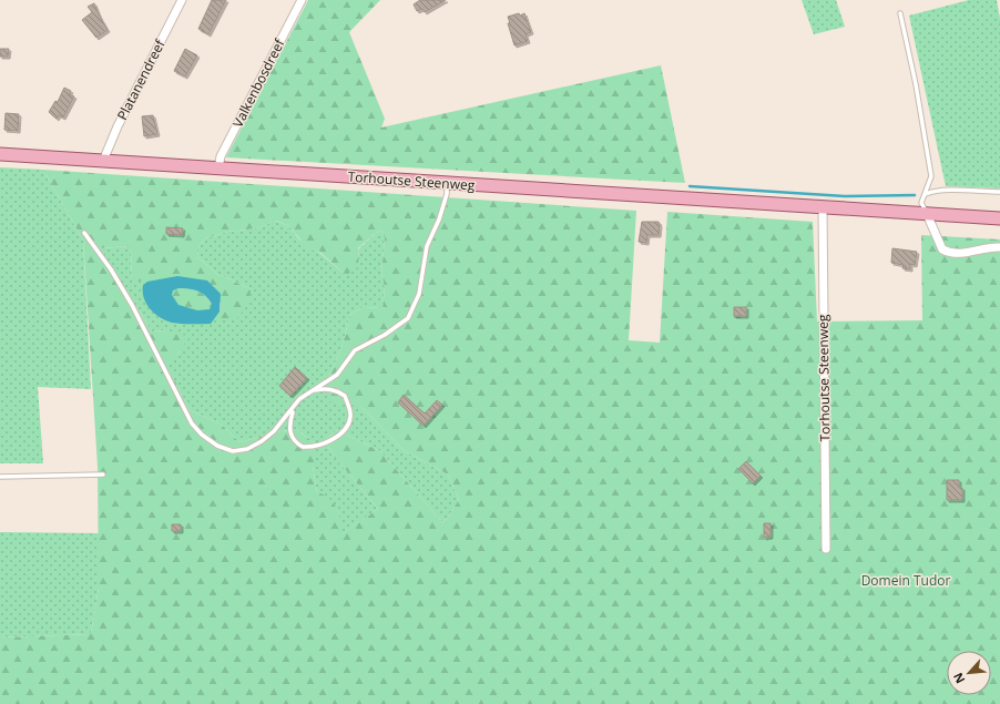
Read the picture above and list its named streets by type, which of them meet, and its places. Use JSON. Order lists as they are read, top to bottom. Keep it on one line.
{"streets":{"main road":["Torhoutse Steenweg"],"street":["Platanendreef","Valkenbosdreef"]},"crossings":[["Platanendreef","Torhoutse Steenweg"],["Valkenbosdreef","Torhoutse Steenweg"]],"parks":["Domein Tudor"],"north":"bottom left"}
